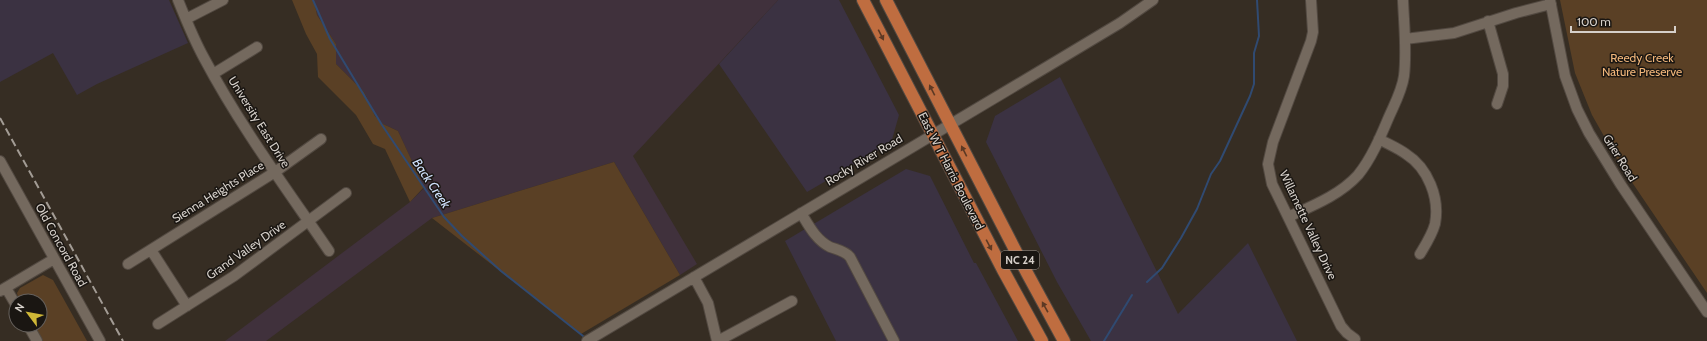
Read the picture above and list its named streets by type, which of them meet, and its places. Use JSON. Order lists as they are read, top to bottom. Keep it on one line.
{"streets":{"main road":["East W T Harris Boulevard","NC 24"],"street":["University East Drive","Grier Road","Rocky River Road","Sienna Heights Place","Willamette Valley Drive","Old Concord Road","Grand Valley Drive"]},"crossings":[["University East Drive","Sienna Heights Place"],["University East Drive","Grand Valley Drive"],["Rocky River Road","East W T Harris Boulevard"]],"water":["Back Creek"],"parks":["Reedy Creek Nature Preserve"],"scale_bar":"100 m","north":"top left"}
